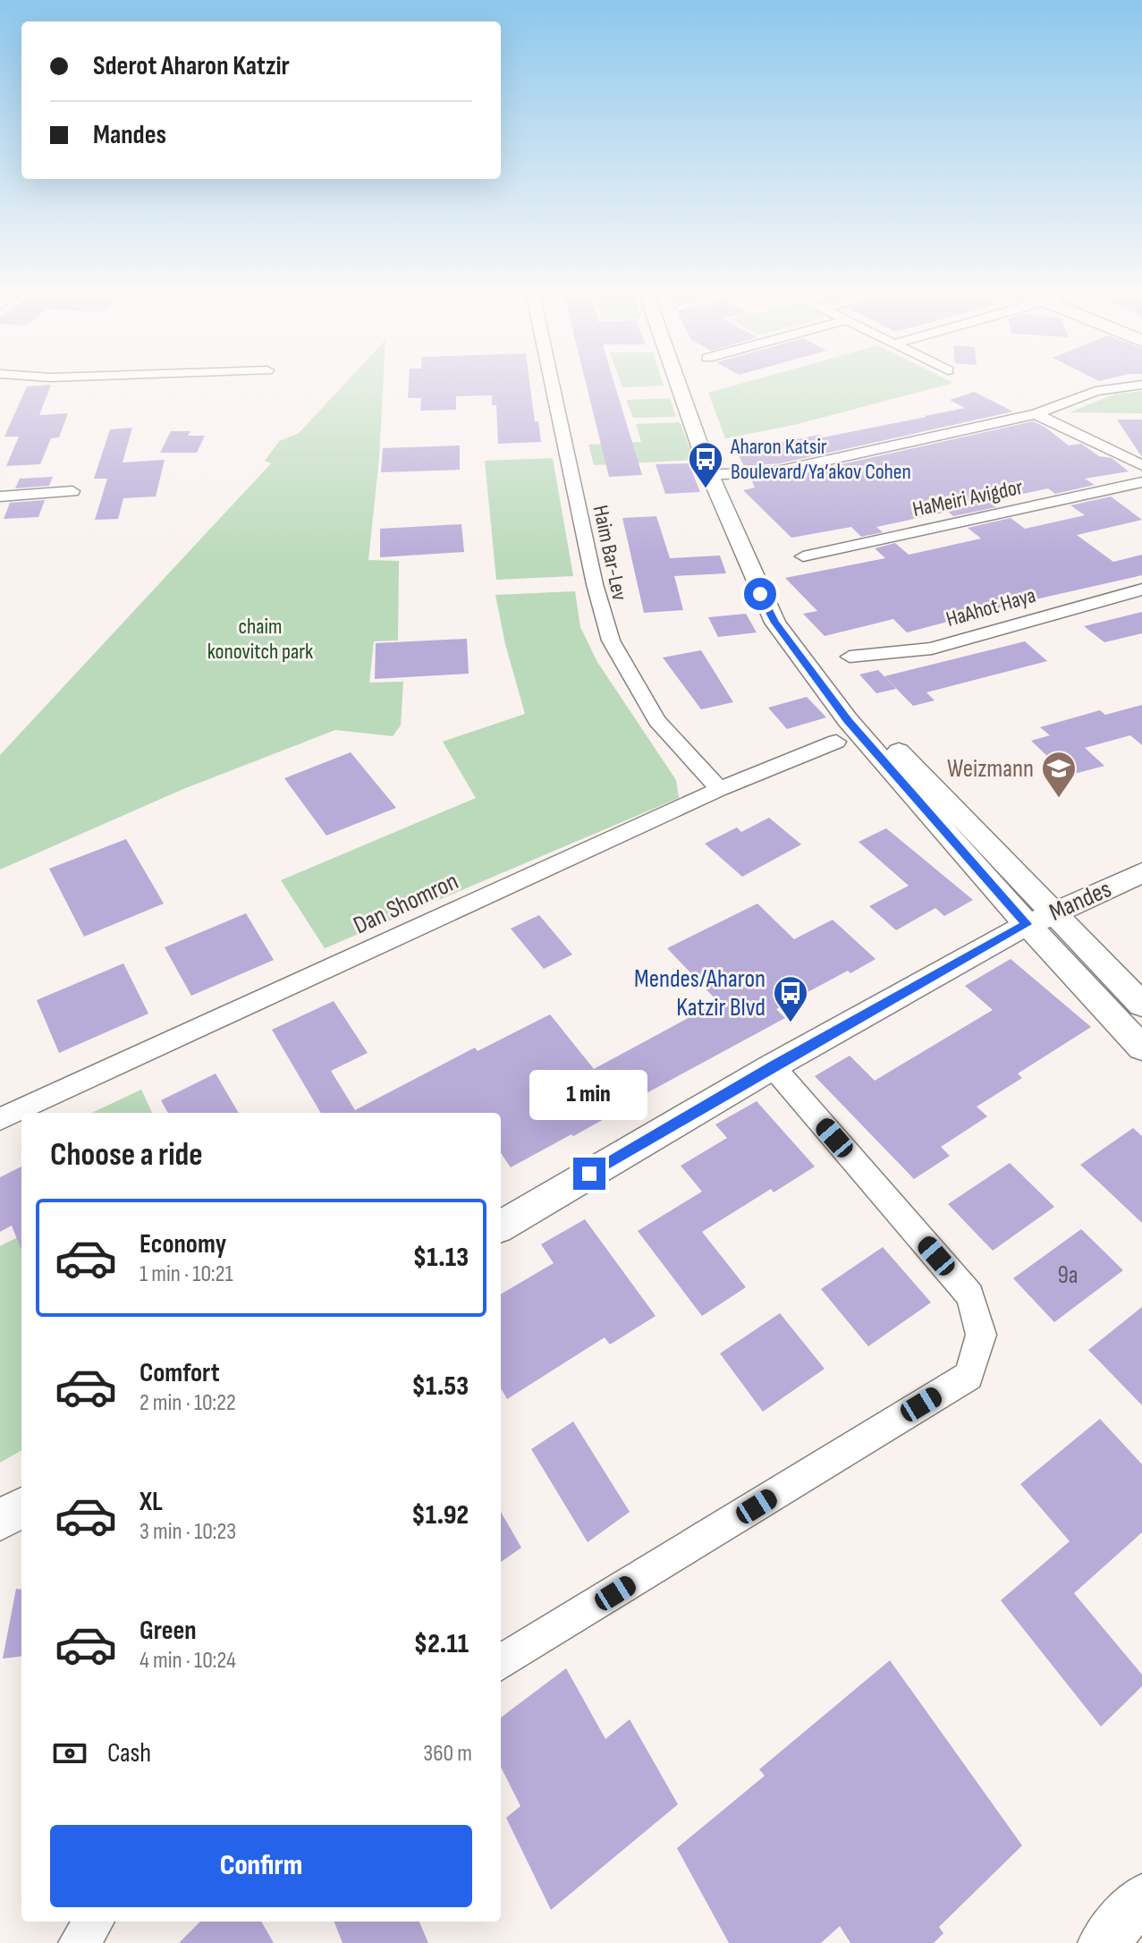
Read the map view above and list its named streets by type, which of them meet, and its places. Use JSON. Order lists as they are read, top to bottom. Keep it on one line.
{"streets":{"street":["HaMeiri Avigdor","Haim Bar-Lev","HaAhot Haya","Mandes","Dan Shomron"]},"crossings":[["Haim Bar-Lev","Dan Shomron"]],"parks":["chaim konovitch park"],"places":{"bus stop":["Aharon Katsir Boulevard/Ya’akov Cohen","Mendes/Aharon Katzir Blvd"],"school or university":["Weizmann"]},"house_numbers":["9a"],"page":{"banner":["Sderot Aharon Katzir","Mandes"],"bubble":"1 min","heading":"Choose a ride","list":[{"name":"Economy","note":"1 min · 10:21","value":"$1.13"},{"name":"Comfort","note":"2 min · 10:22","value":"$1.53"},{"name":"XL","note":"3 min · 10:23","value":"$1.92"},{"name":"Green","note":"4 min · 10:24","value":"$2.11"}],"pay":["Cash","360 m"],"buttons":"Confirm"}}
